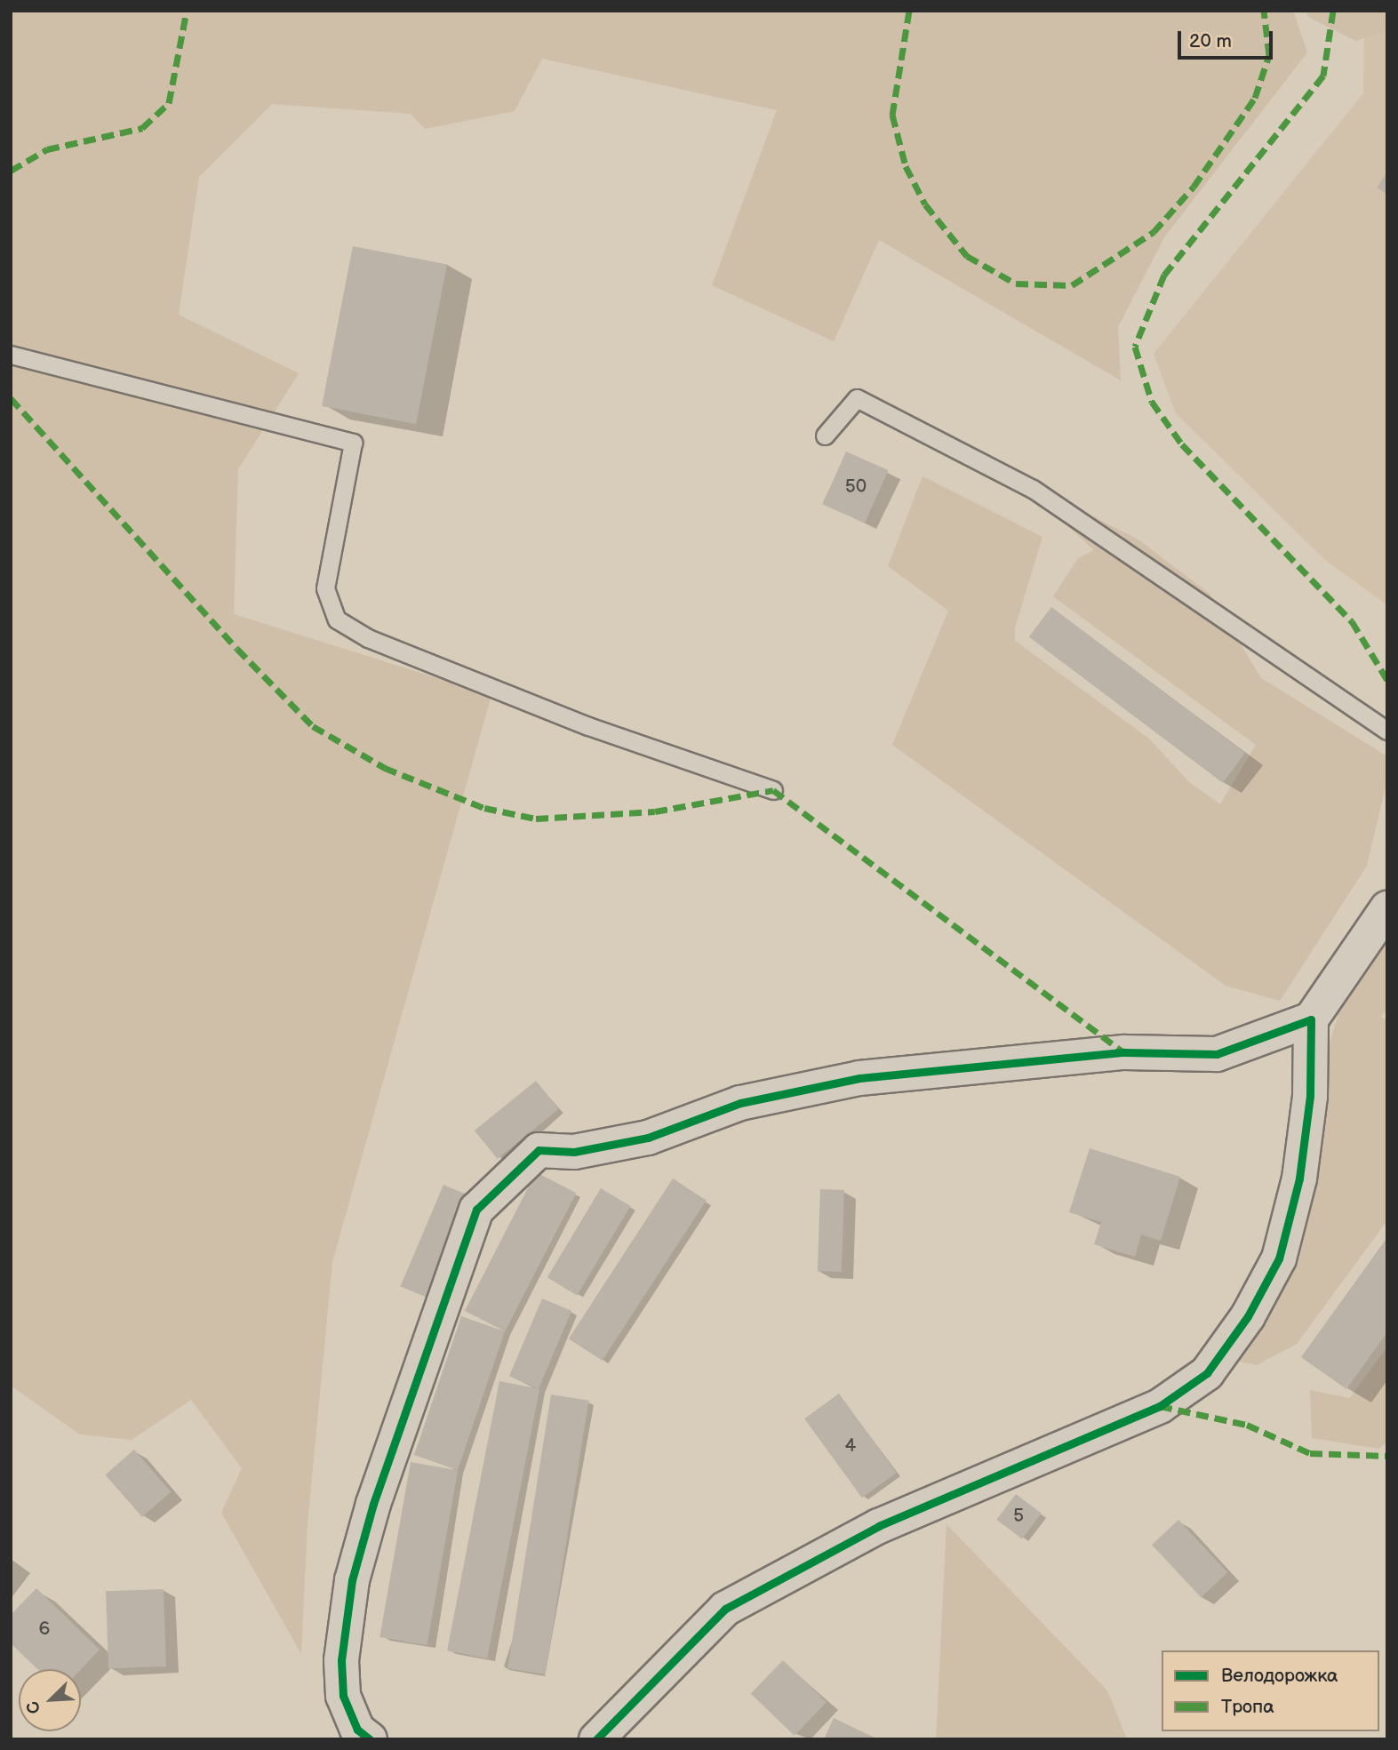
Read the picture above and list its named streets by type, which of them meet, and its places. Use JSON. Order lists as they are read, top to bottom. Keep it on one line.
{"house_numbers":["50","4","5","6"],"legend":["Велодорожка","Тропа"],"scale_bar":"20 m","north":"bottom left"}
